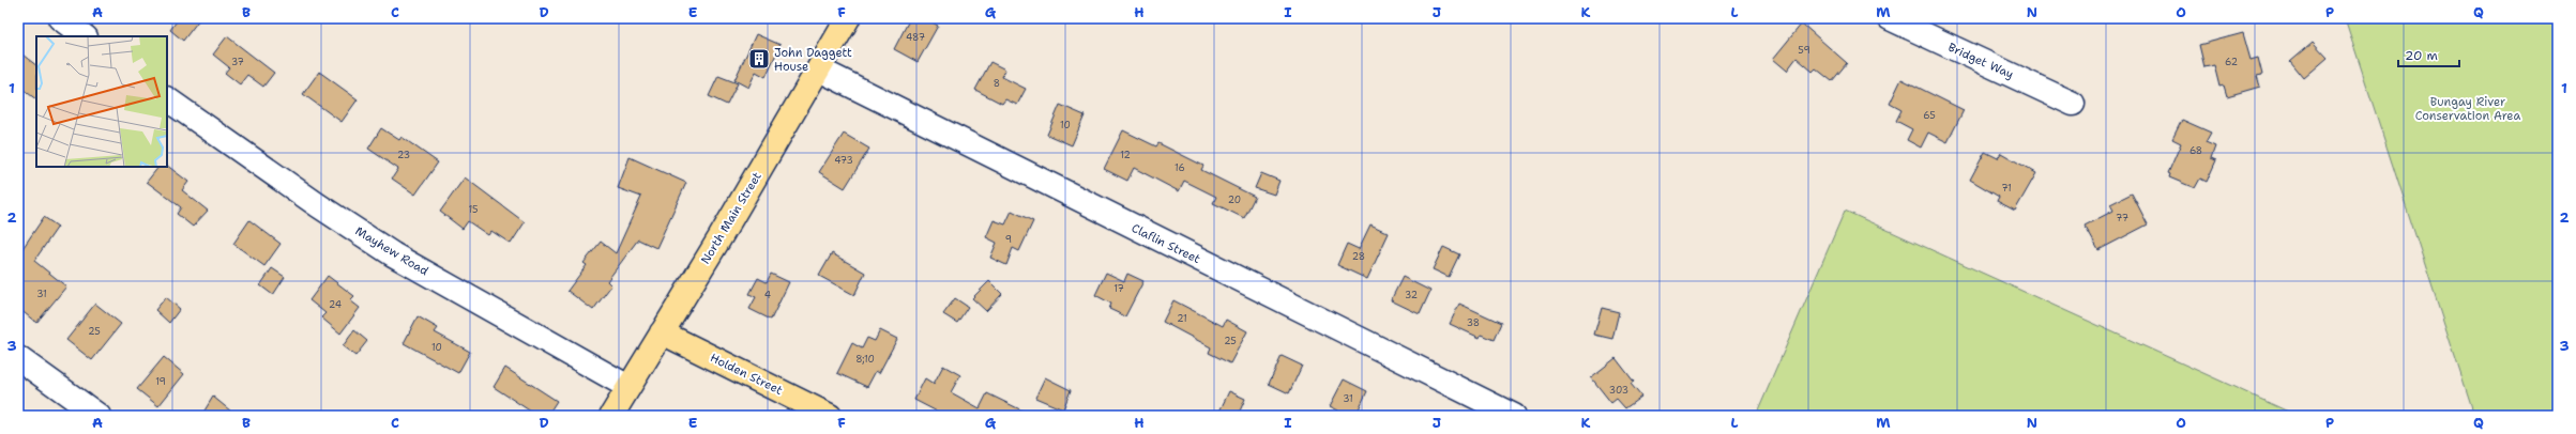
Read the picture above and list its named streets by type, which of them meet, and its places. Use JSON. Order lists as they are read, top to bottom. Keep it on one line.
{"streets":{"main road":["North Main Street","Holden Street"],"street":["Bridget Way","Claflin Street","Mayhew Road"]},"crossings":[["North Main Street","Claflin Street"],["North Main Street","Mayhew Road"],["North Main Street","Holden Street"]],"parks":["Bungay River Conservation Area"],"places":{"building":["John Daggett House"]},"house_numbers":["487","59","37","62","8","65","10","68","23","12","473","16","71","20","15","77","9","28","17","31","4","32","24","21","38","25","25","10","8;10","19","303","31"],"scale_bar":"20 m","grid":{"columns":["A","B","C","D","E","F","G","H","I","J","K","L","M","N","O","P","Q"],"rows":["1","2","3"]}}
